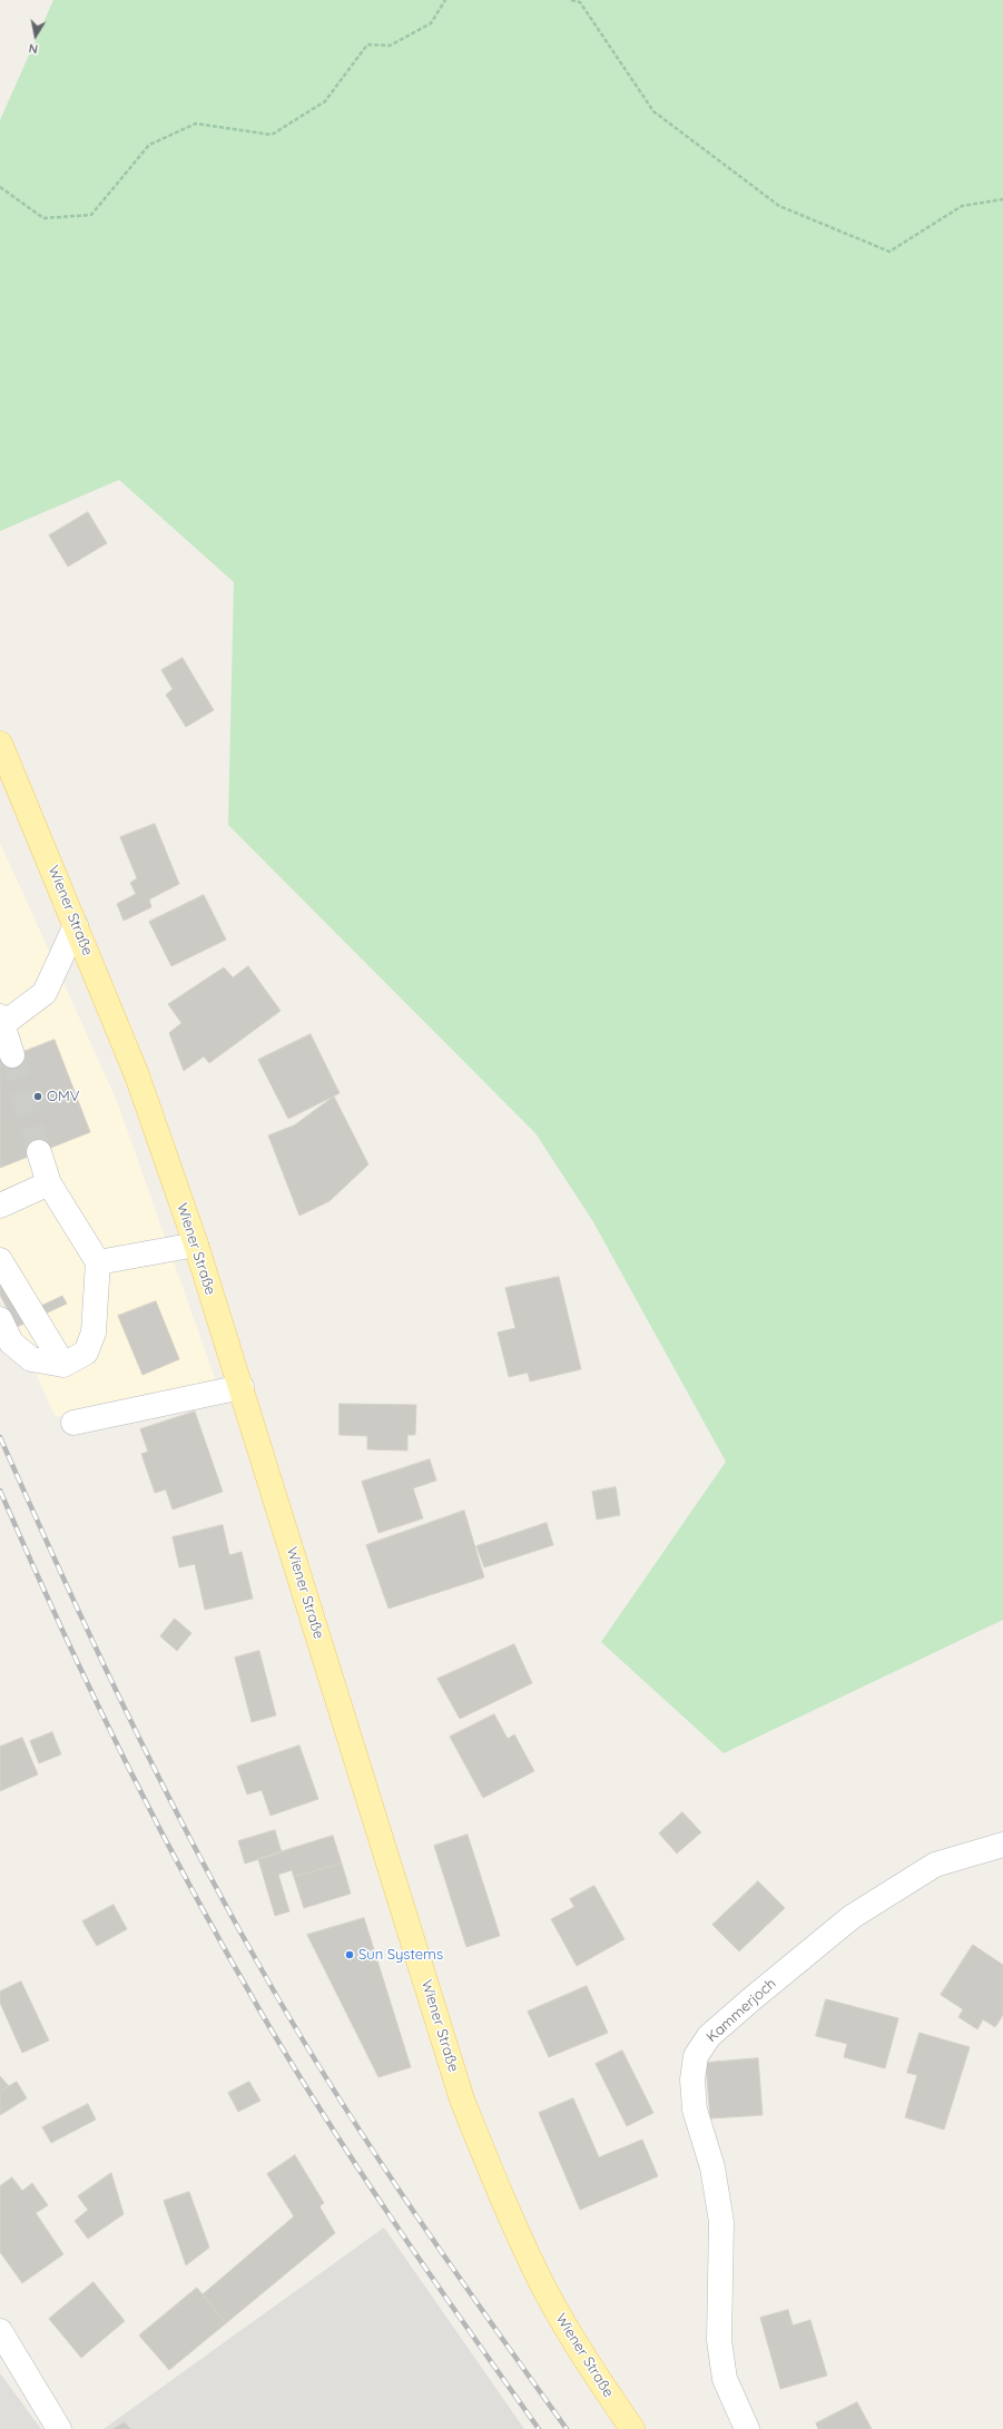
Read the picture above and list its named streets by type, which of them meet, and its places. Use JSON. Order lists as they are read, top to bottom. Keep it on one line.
{"streets":{"main road":["Wiener Straße"],"street":["Kammerjoch"]},"places":["OMV","Sun Systems"],"north":"bottom"}
